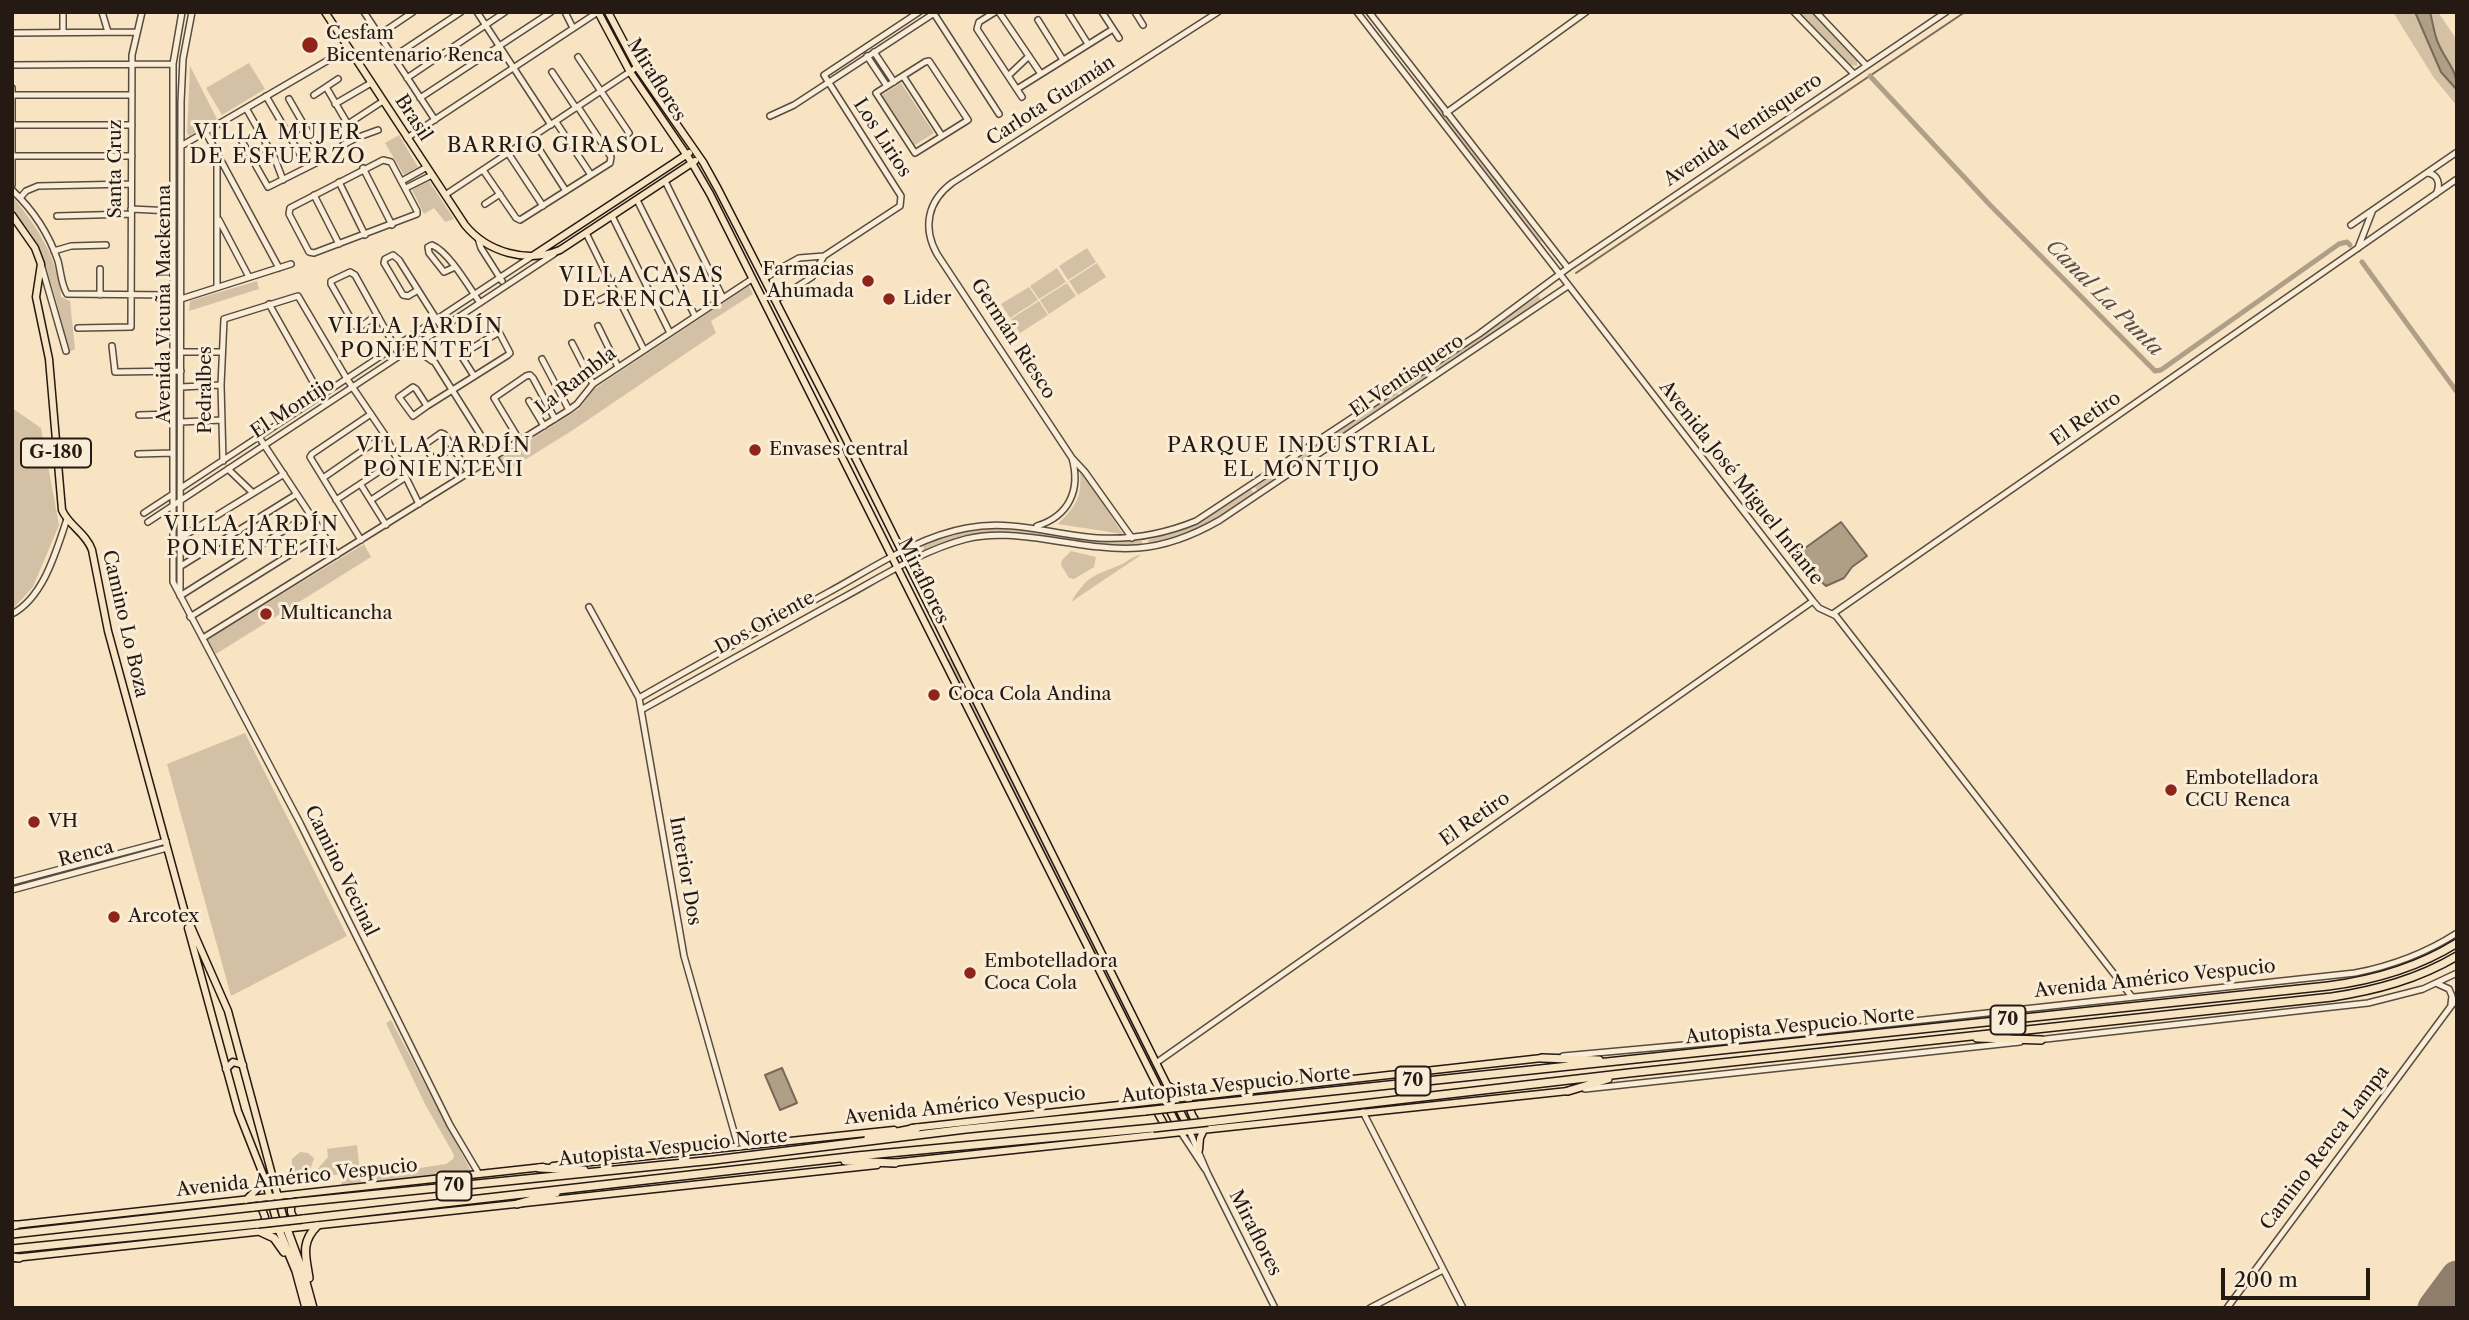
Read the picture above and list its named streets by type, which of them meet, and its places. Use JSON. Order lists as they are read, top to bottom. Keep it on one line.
{"streets":{"highway":["G-180","70","Autopista Vespucio Norte"],"main road":["Miraflores","Brasil","El Montijo","Camino Lo Boza","Avenida Américo Vespucio"],"street":["Carlota Guzmán","Avenida Ventisquero","Los Lirios","Santa Cruz","Avenida Vicuña Mackenna","Germán Riesco","El Ventisquero","La Rambla","Pedralbes","El Retiro","Avenida José Miguel Infante","Dos Oriente","Renca","Camino Vecinal","Interior Dos","Camino Renca Lampa"]},"crossings":[["Miraflores","El Ventisquero"],["Miraflores","La Rambla"],["Miraflores","El Montijo"],["Miraflores","El Retiro"],["Miraflores","Dos Oriente"],["Miraflores","Avenida Américo Vespucio"],["Carlota Guzmán","Germán Riesco"],["Brasil","El Montijo"],["Avenida Ventisquero","El Ventisquero"],["Avenida Ventisquero","Avenida José Miguel Infante"],["Avenida Vicuña Mackenna","El Montijo"],["Avenida Vicuña Mackenna","Camino Vecinal"],["Germán Riesco","El Ventisquero"],["El Ventisquero","Avenida José Miguel Infante"],["El Ventisquero","Dos Oriente"],["La Rambla","Camino Vecinal"],["Pedralbes","El Montijo"],["El Retiro","Avenida José Miguel Infante"],["G-180","Camino Lo Boza"],["Avenida José Miguel Infante","Avenida Américo Vespucio"],["Dos Oriente","Interior Dos"],["Camino Lo Boza","Renca"],["Camino Lo Boza","Avenida Américo Vespucio"],["Camino Vecinal","Avenida Américo Vespucio"],["Interior Dos","Avenida Américo Vespucio"],["Avenida Américo Vespucio","Autopista Vespucio Norte"]],"districts":["VILLA MUJER DE ESFUERZO","BARRIO GIRASOL","VILLA CASAS DE RENCA II","VILLA JARDÍN PONIENTE I","VILLA JARDÍN PONIENTE II","PARQUE INDUSTRIAL EL MONTIJO","VILLA JARDÍN PONIENTE III"],"water":["Canal La Punta"],"places":["Cesfam Bicentenario Renca","Farmacias Ahumada","Lider","Envases central","Multicancha","Coca Cola Andina","Embotelladora CCU Renca","VH","Arcotex","Embotelladora Coca Cola"],"scale_bar":"200 m"}
